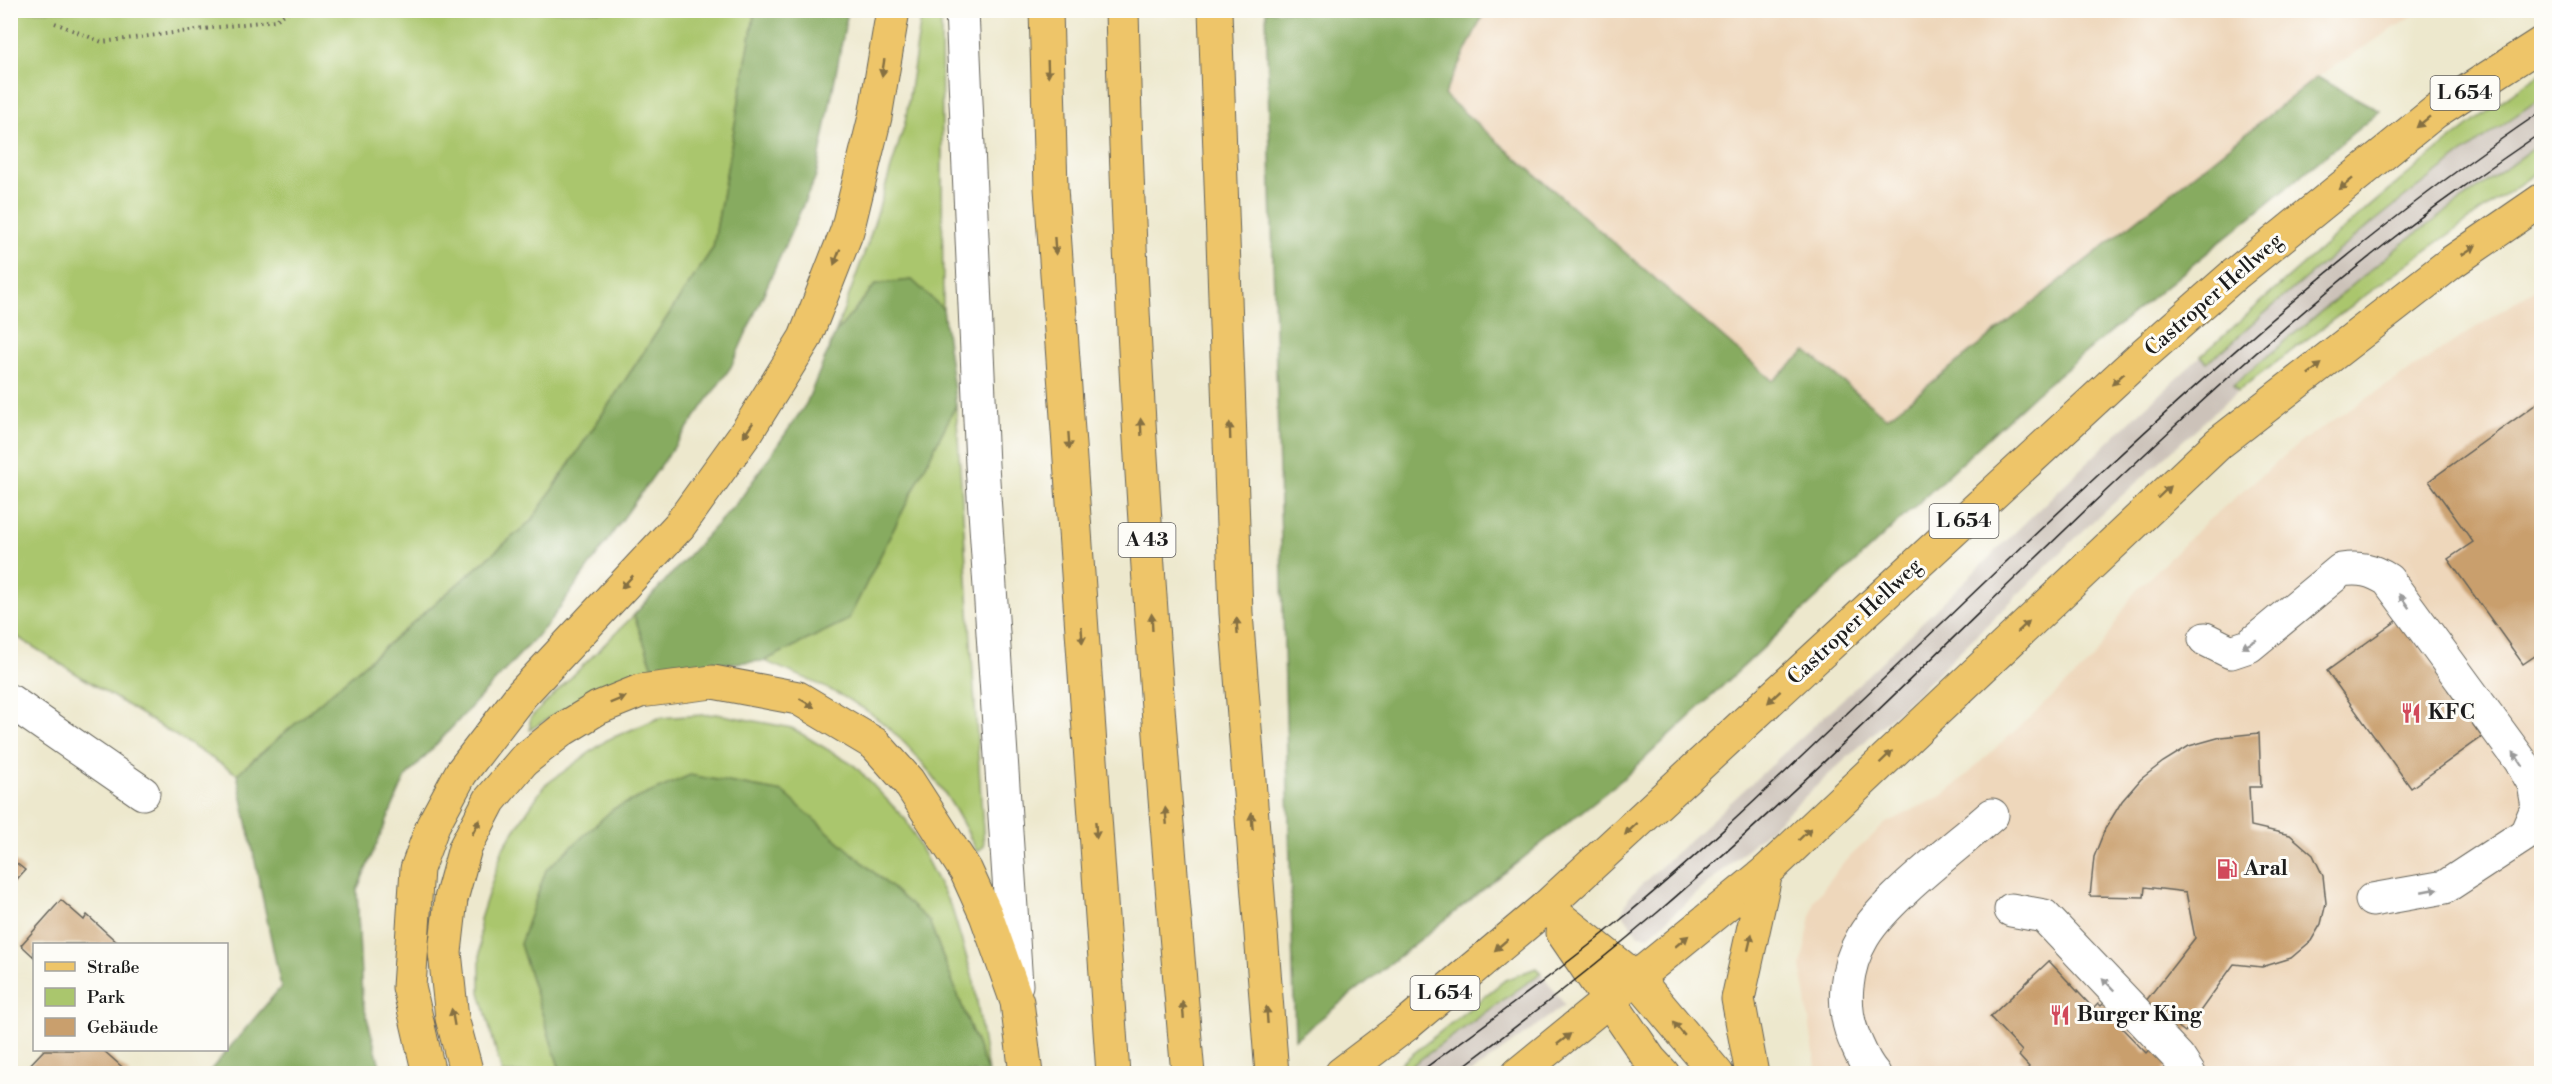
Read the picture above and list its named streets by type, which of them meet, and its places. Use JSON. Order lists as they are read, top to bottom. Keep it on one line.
{"streets":{"main road":["L 654","Castroper Hellweg","A 43"]},"places":{"restaurant":["KFC","Burger King"],"fuel station":["Aral"]},"legend":["Straße","Park","Gebäude"]}
